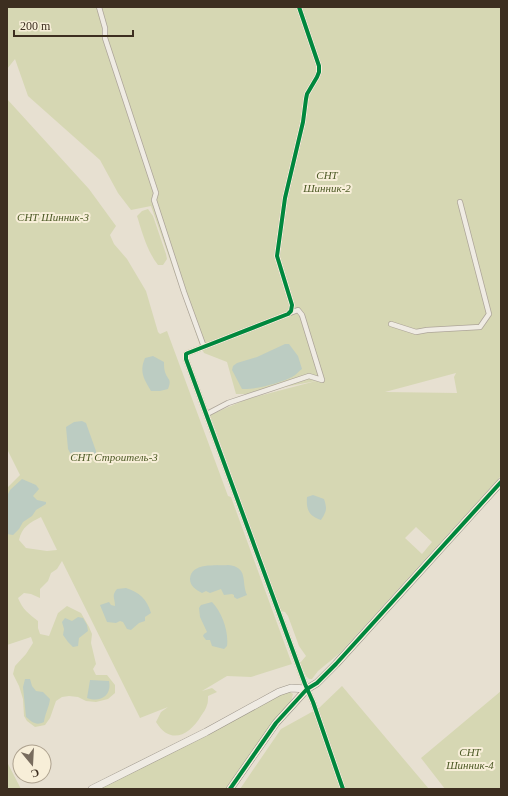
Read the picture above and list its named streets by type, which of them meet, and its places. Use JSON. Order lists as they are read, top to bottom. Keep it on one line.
{"parks":["СНТ Шинник-2","СНТ Шинник-3","СНТ Строитель-3","СНТ Шинник-4"],"scale_bar":"200 m","north":"bottom"}
